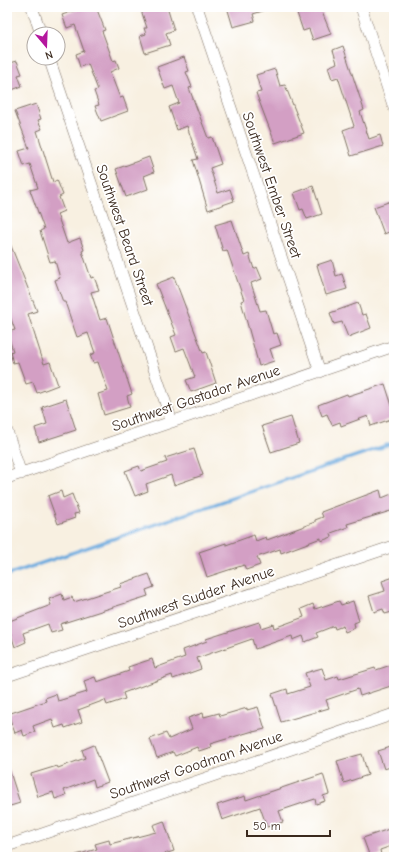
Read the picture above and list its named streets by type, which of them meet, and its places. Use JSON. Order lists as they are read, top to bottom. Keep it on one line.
{"streets":{"street":["Southwest Ember Street","Southwest Beard Street","Southwest Gastador Avenue","Southwest Sudder Avenue","Southwest Goodman Avenue"]},"crossings":[["Southwest Ember Street","Southwest Gastador Avenue"],["Southwest Beard Street","Southwest Gastador Avenue"]],"scale_bar":"50 m","north":"bottom"}
